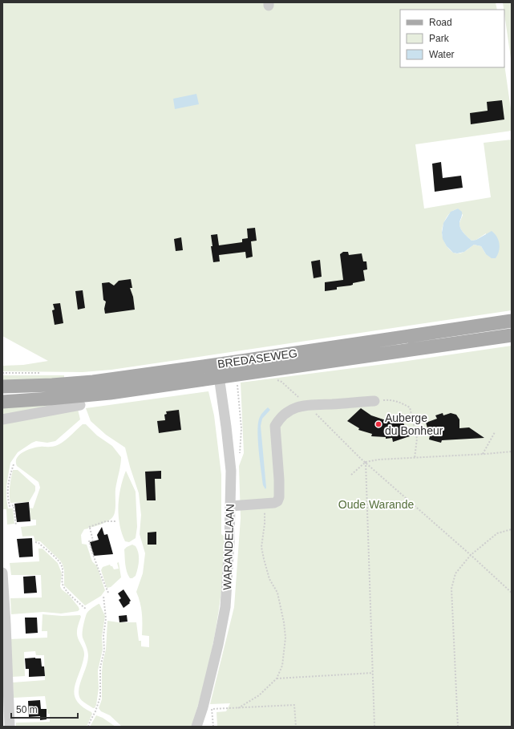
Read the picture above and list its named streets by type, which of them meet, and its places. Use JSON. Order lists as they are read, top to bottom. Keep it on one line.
{"streets":{"main road":["BREDASEWEG"],"street":["WARANDELAAN"]},"crossings":[["BREDASEWEG","WARANDELAAN"]],"parks":["Oude Warande"],"places":["Auberge du Bonheur"],"legend":["Road","Park","Water"],"scale_bar":"50 m"}
